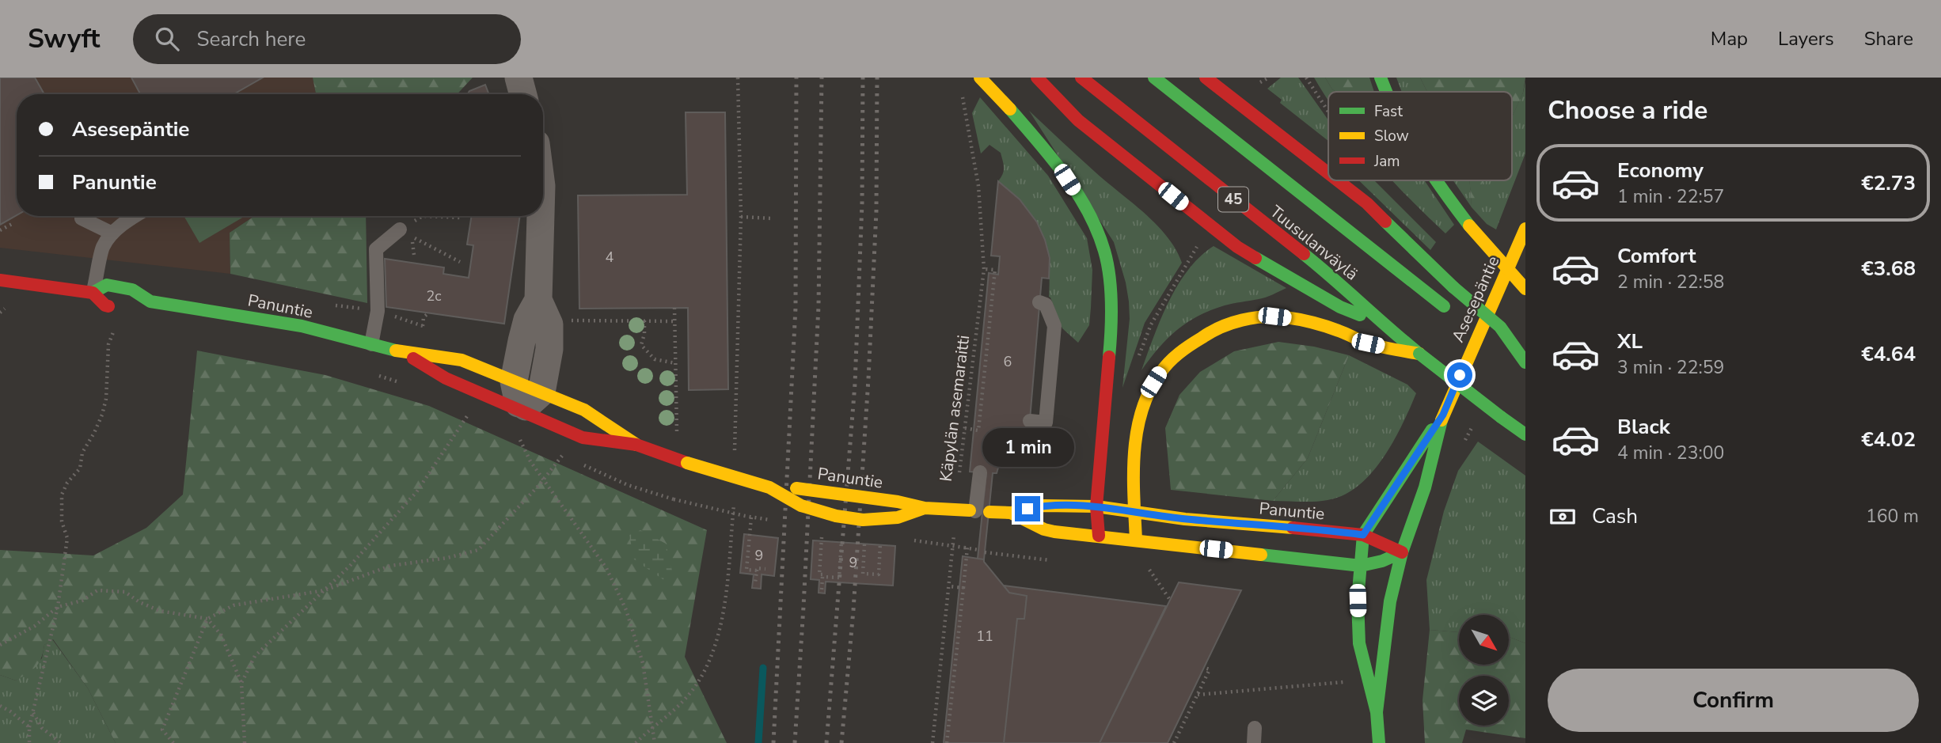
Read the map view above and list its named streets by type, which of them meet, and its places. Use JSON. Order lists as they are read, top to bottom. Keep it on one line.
{"streets":{"main road":["45","Tuusulanväylä","Asesepäntie","Panuntie"],"path":["Käpylän asemaraitti"]},"crossings":[["Asesepäntie","Panuntie"]],"house_numbers":["4","2c","6","9","9","11"],"legend":["Fast","Slow","Jam"],"north":"bottom right","page":{"header":"Swyft","search":"Search here","nav":["Map","Layers","Share"],"heading":"Choose a ride","banner":["Asesepäntie","Panuntie"],"list":[{"name":"Economy","note":"1 min · 22:57","value":"€2.73"},{"name":"Comfort","note":"2 min · 22:58","value":"€3.68"},{"name":"XL","note":"3 min · 22:59","value":"€4.64"},{"name":"Black","note":"4 min · 23:00","value":"€4.02"}],"bubble":"1 min","pay":["Cash","160 m"],"buttons":"Confirm"}}
